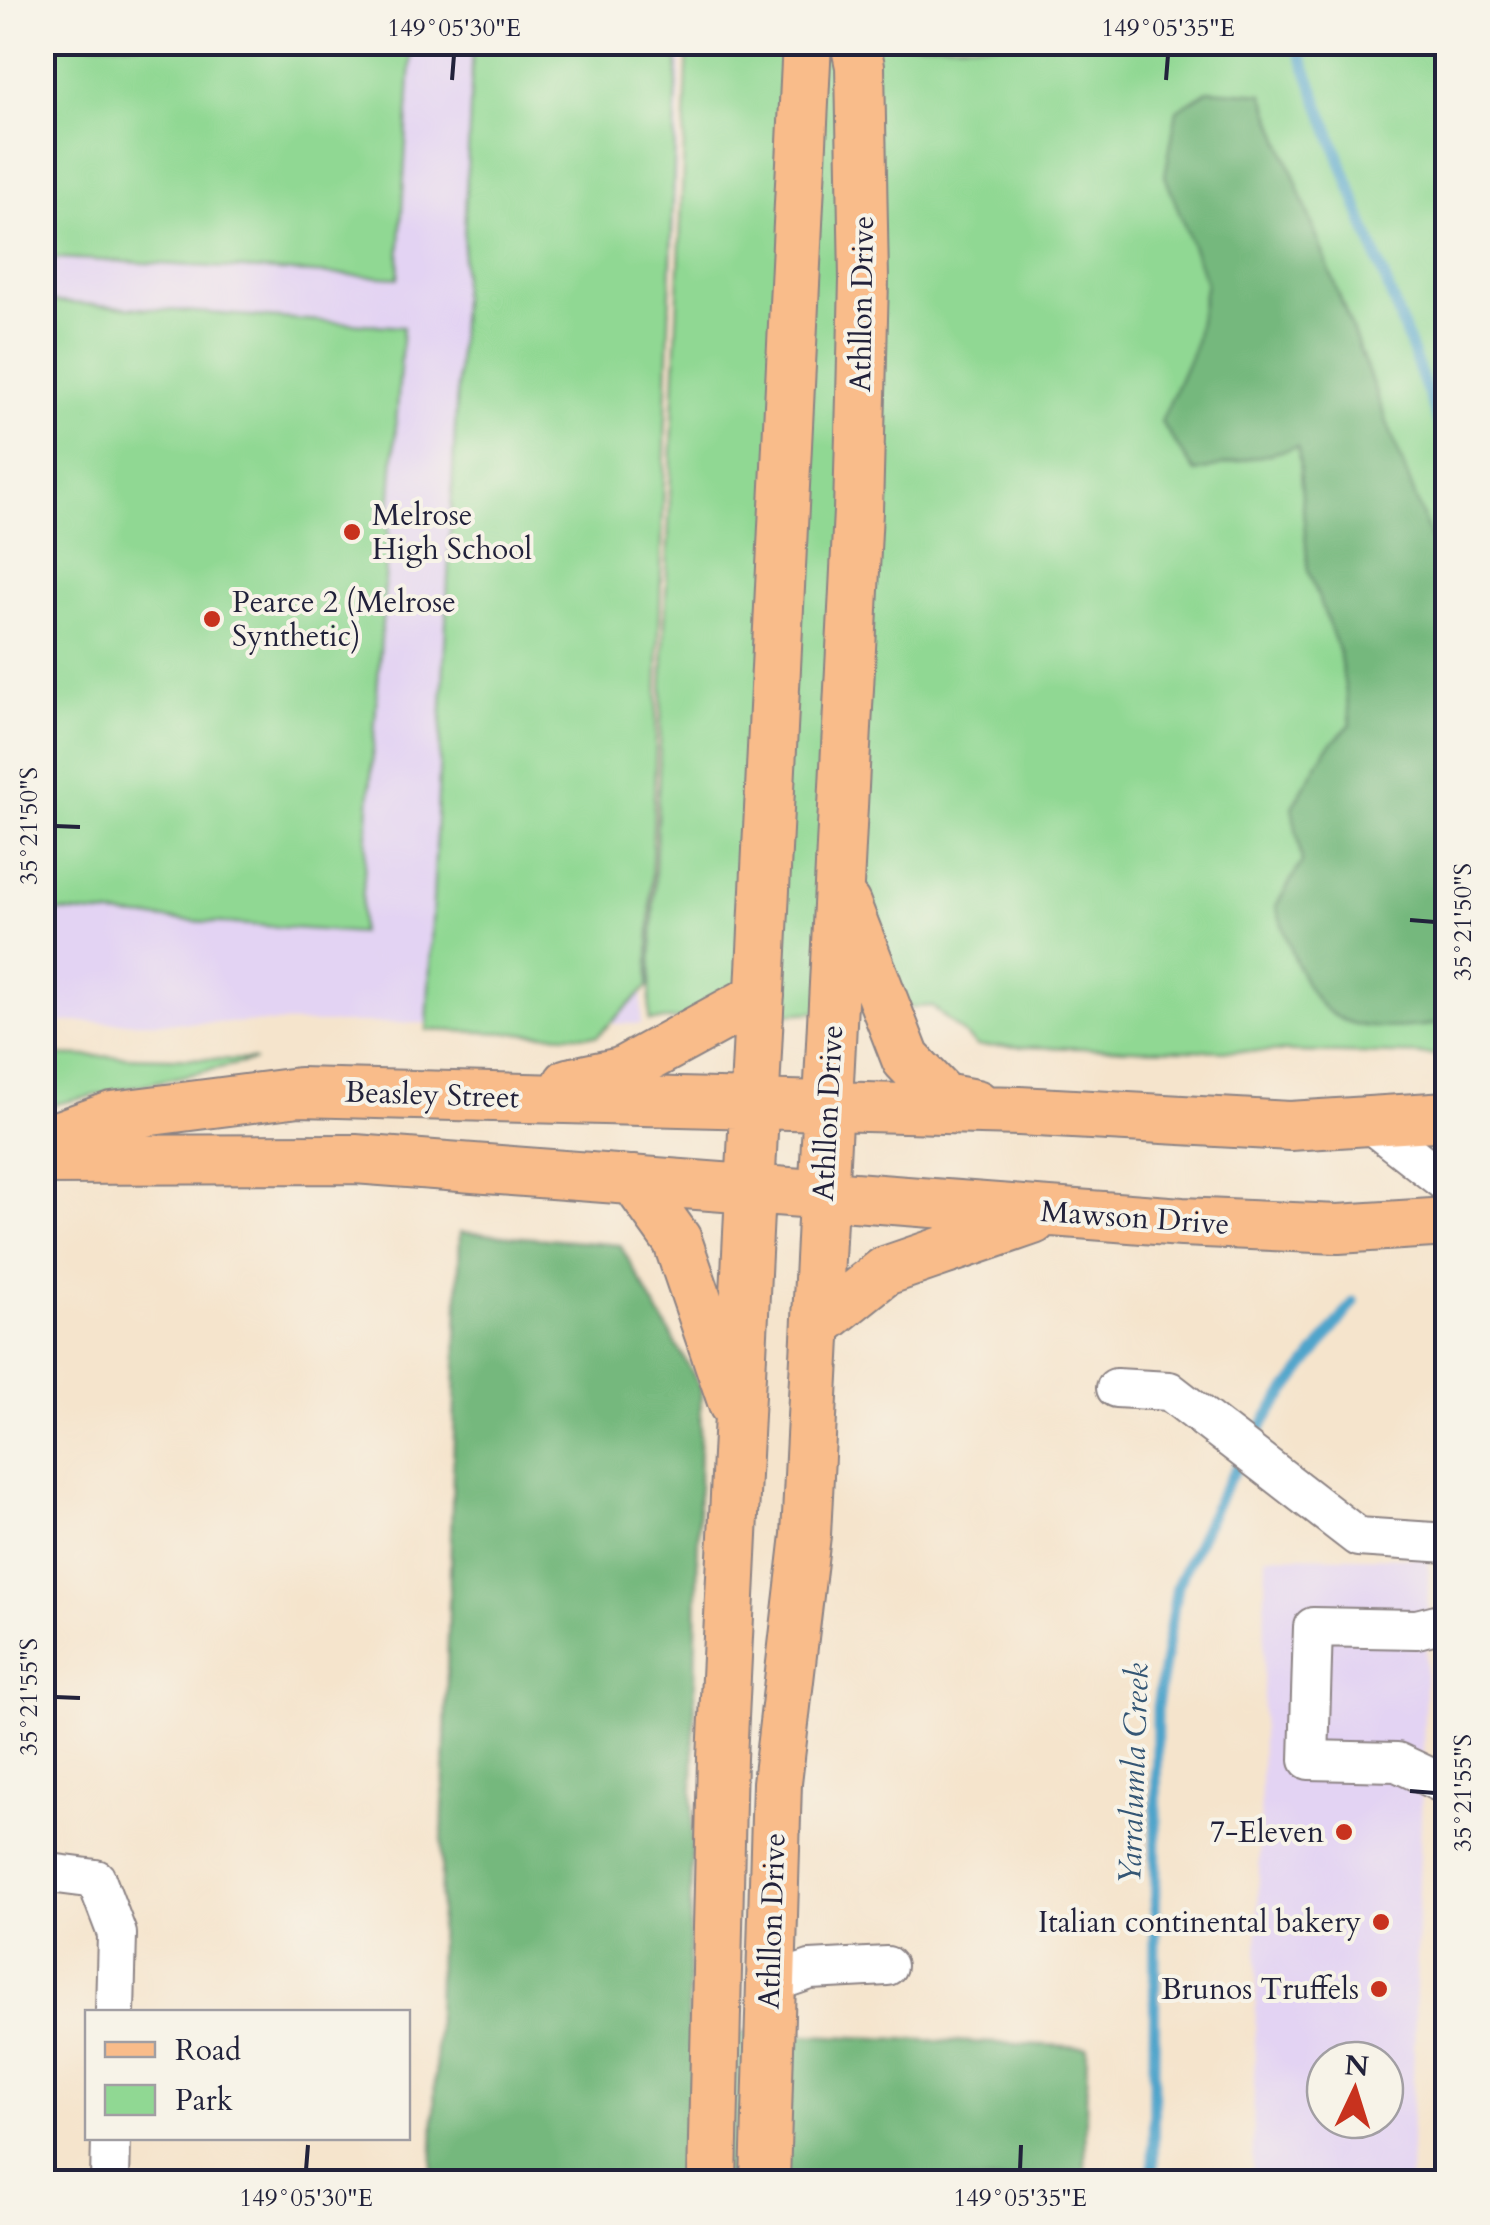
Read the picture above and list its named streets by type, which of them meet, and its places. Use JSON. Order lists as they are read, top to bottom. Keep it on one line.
{"streets":{"main road":["Athllon Drive","Beasley Street","Mawson Drive"]},"crossings":[["Athllon Drive","Beasley Street"],["Athllon Drive","Mawson Drive"]],"water":["Yarralumla Creek"],"places":["Melrose High School","Pearce 2 (Melrose Synthetic)","7-Eleven","Italian continental bakery","Brunos Truffels"],"legend":["Road","Park"],"north":"top","coordinates":["149°05'30\"E","149°05'35\"E","35°21'50\"S","35°21'55\"S"]}
